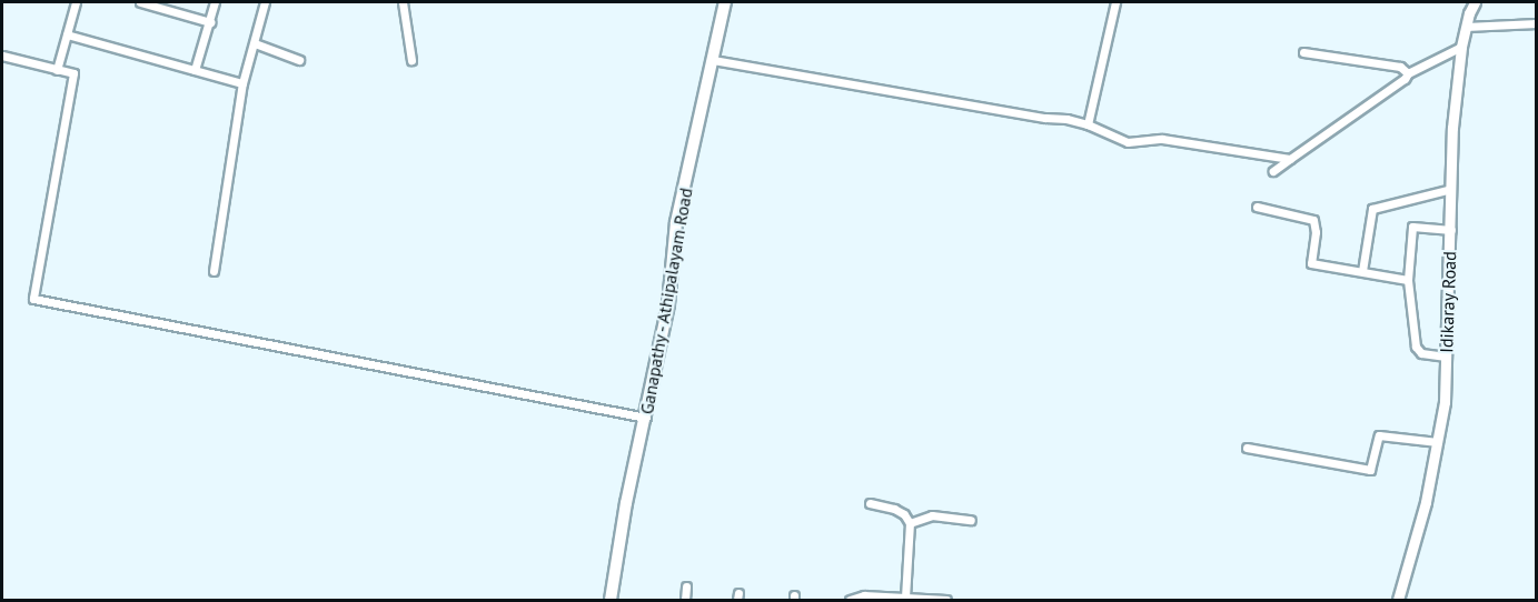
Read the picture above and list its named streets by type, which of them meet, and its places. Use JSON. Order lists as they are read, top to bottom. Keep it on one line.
{"streets":{"main road":["Ganapathy - Athipalayam Road"],"street":["Idikaray Road"]}}
